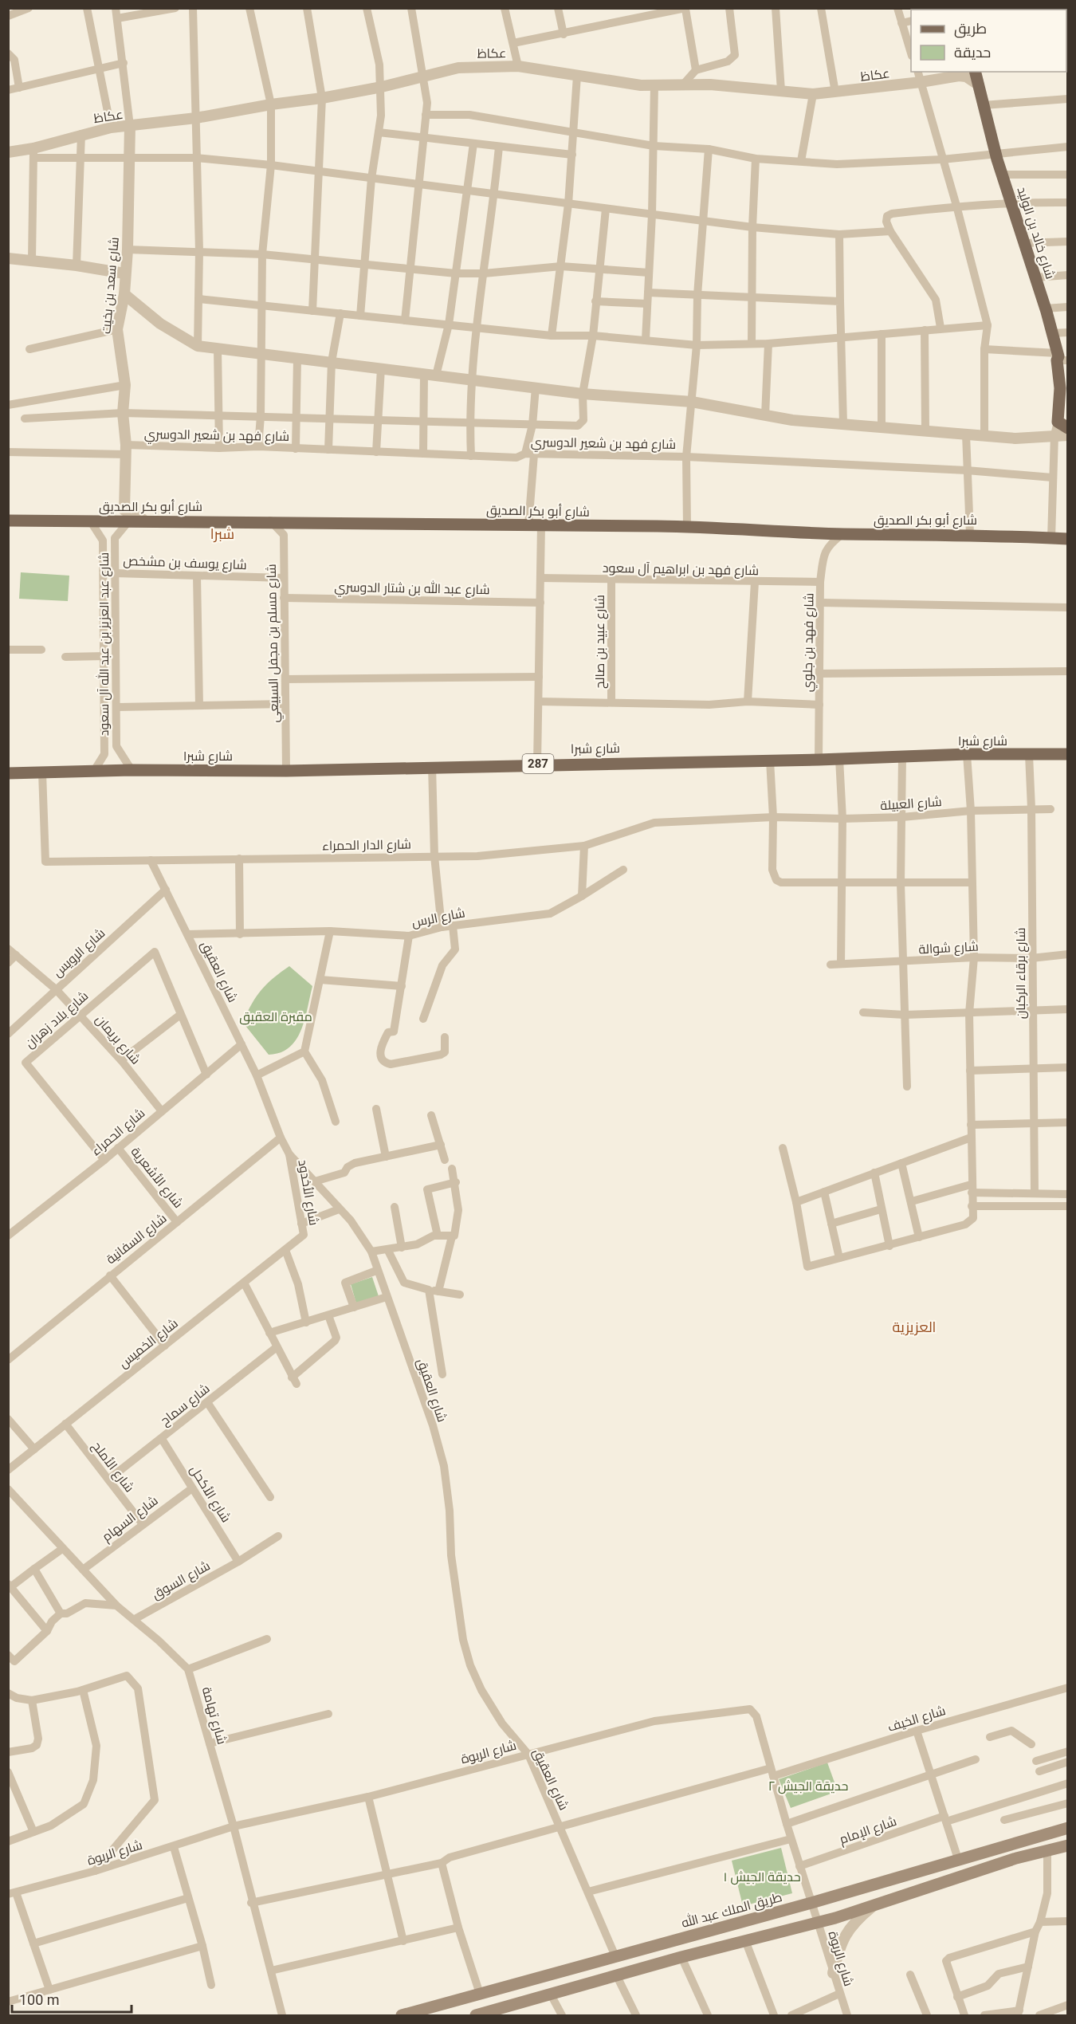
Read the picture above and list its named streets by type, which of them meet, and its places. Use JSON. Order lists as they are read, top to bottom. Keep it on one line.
{"streets":{"main road":["شارع خالد بن الوليد","شارع أبو بكر الصديق","شارع شبرا","287","طريق الملك عبد الله"],"street":["عكاظ","شارع سعد بن بخيت","شارع فهد بن شعير الدوسري","شارع يوسف بن مشخص","شارع فهد بن ابراهيم آل سعود","شارع عبد الله بن شتار الدوسري","شارع عبيد بن صالح","شارع فهد بن جلوي","شارع مسلم بن مجفل السبيعي","شارع عبد العزيز بن عبد الله آل سعود","شارع العبيلة","شارع الدار الحمراء","شارع الرس","شارع شوالة","شارع الرويس","شارع العقيق","شارع برقاء الركبان","شارع بلاد زهران","شارع بريمان","شارع الحمراء","شارع الأشعرية","شارع الأخدود","شارع السفانية","شارع الخميس","شارع سماح","شارع الأملح","شارع الأكحل","شارع السهام","شارع السوق","شارع تهامة","شارع الخيف","شارع الربوة","شارع الإمام"]},"crossings":[["عكاظ","شارع خالد بن الوليد"],["عكاظ","شارع سعد بن بخيت"],["شارع سعد بن بخيت","شارع فهد بن شعير الدوسري"],["شارع سعد بن بخيت","شارع أبو بكر الصديق"],["شارع أبو بكر الصديق","شارع فهد بن جلوي"],["شارع أبو بكر الصديق","شارع مسلم بن مجفل السبيعي"],["شارع أبو بكر الصديق","شارع عبد العزيز بن عبد الله آل سعود"],["شارع يوسف بن مشخص","شارع مسلم بن مجفل السبيعي"],["شارع يوسف بن مشخص","شارع عبد العزيز بن عبد الله آل سعود"],["شارع فهد بن ابراهيم آل سعود","شارع عبيد بن صالح"],["شارع فهد بن ابراهيم آل سعود","شارع فهد بن جلوي"],["شارع عبد الله بن شتار الدوسري","شارع مسلم بن مجفل السبيعي"],["شارع فهد بن جلوي","شارع شبرا"],["شارع مسلم بن مجفل السبيعي","شارع شبرا"],["شارع عبد العزيز بن عبد الله آل سعود","شارع شبرا"],["شارع شبرا","شارع الدار الحمراء"],["شارع شبرا","شارع برقاء الركبان"],["شارع العبيلة","شارع الدار الحمراء"],["شارع العبيلة","شارع برقاء الركبان"],["شارع الدار الحمراء","شارع العقيق"],["شارع الرس","شارع العقيق"],["شارع شوالة","شارع برقاء الركبان"],["شارع الرويس","شارع العقيق"],["شارع الرويس","شارع بريمان"],["شارع العقيق","شارع الحمراء"],["شارع العقيق","شارع الأخدود"],["شارع العقيق","شارع السفانية"],["شارع العقيق","شارع الخيف"],["شارع العقيق","شارع الربوة"],["شارع العقيق","طريق الملك عبد الله"],["شارع بلاد زهران","شارع بريمان"],["شارع بلاد زهران","شارع الحمراء"],["شارع بريمان","شارع الحمراء"],["شارع الحمراء","شارع الأشعرية"],["شارع الأشعرية","شارع السفانية"],["شارع الأخدود","شارع الخميس"],["شارع الخميس","شارع الأملح"],["شارع سماح","شارع الأملح"],["شارع سماح","شارع الأكحل"],["شارع الأملح","شارع السهام"],["شارع الأكحل","شارع السهام"],["شارع الأكحل","شارع السوق"],["شارع تهامة","شارع الخيف"],["شارع تهامة","شارع الربوة"],["شارع الخيف","شارع الربوة"],["شارع الربوة","شارع الإمام"],["شارع الربوة","طريق الملك عبد الله"]],"districts":["شبرا","العزيزية"],"parks":["مقبرة العقيق","حديقة الجيش ٢","حديقة الجيش ١"],"legend":["طريق","حديقة"],"scale_bar":"100 m"}
